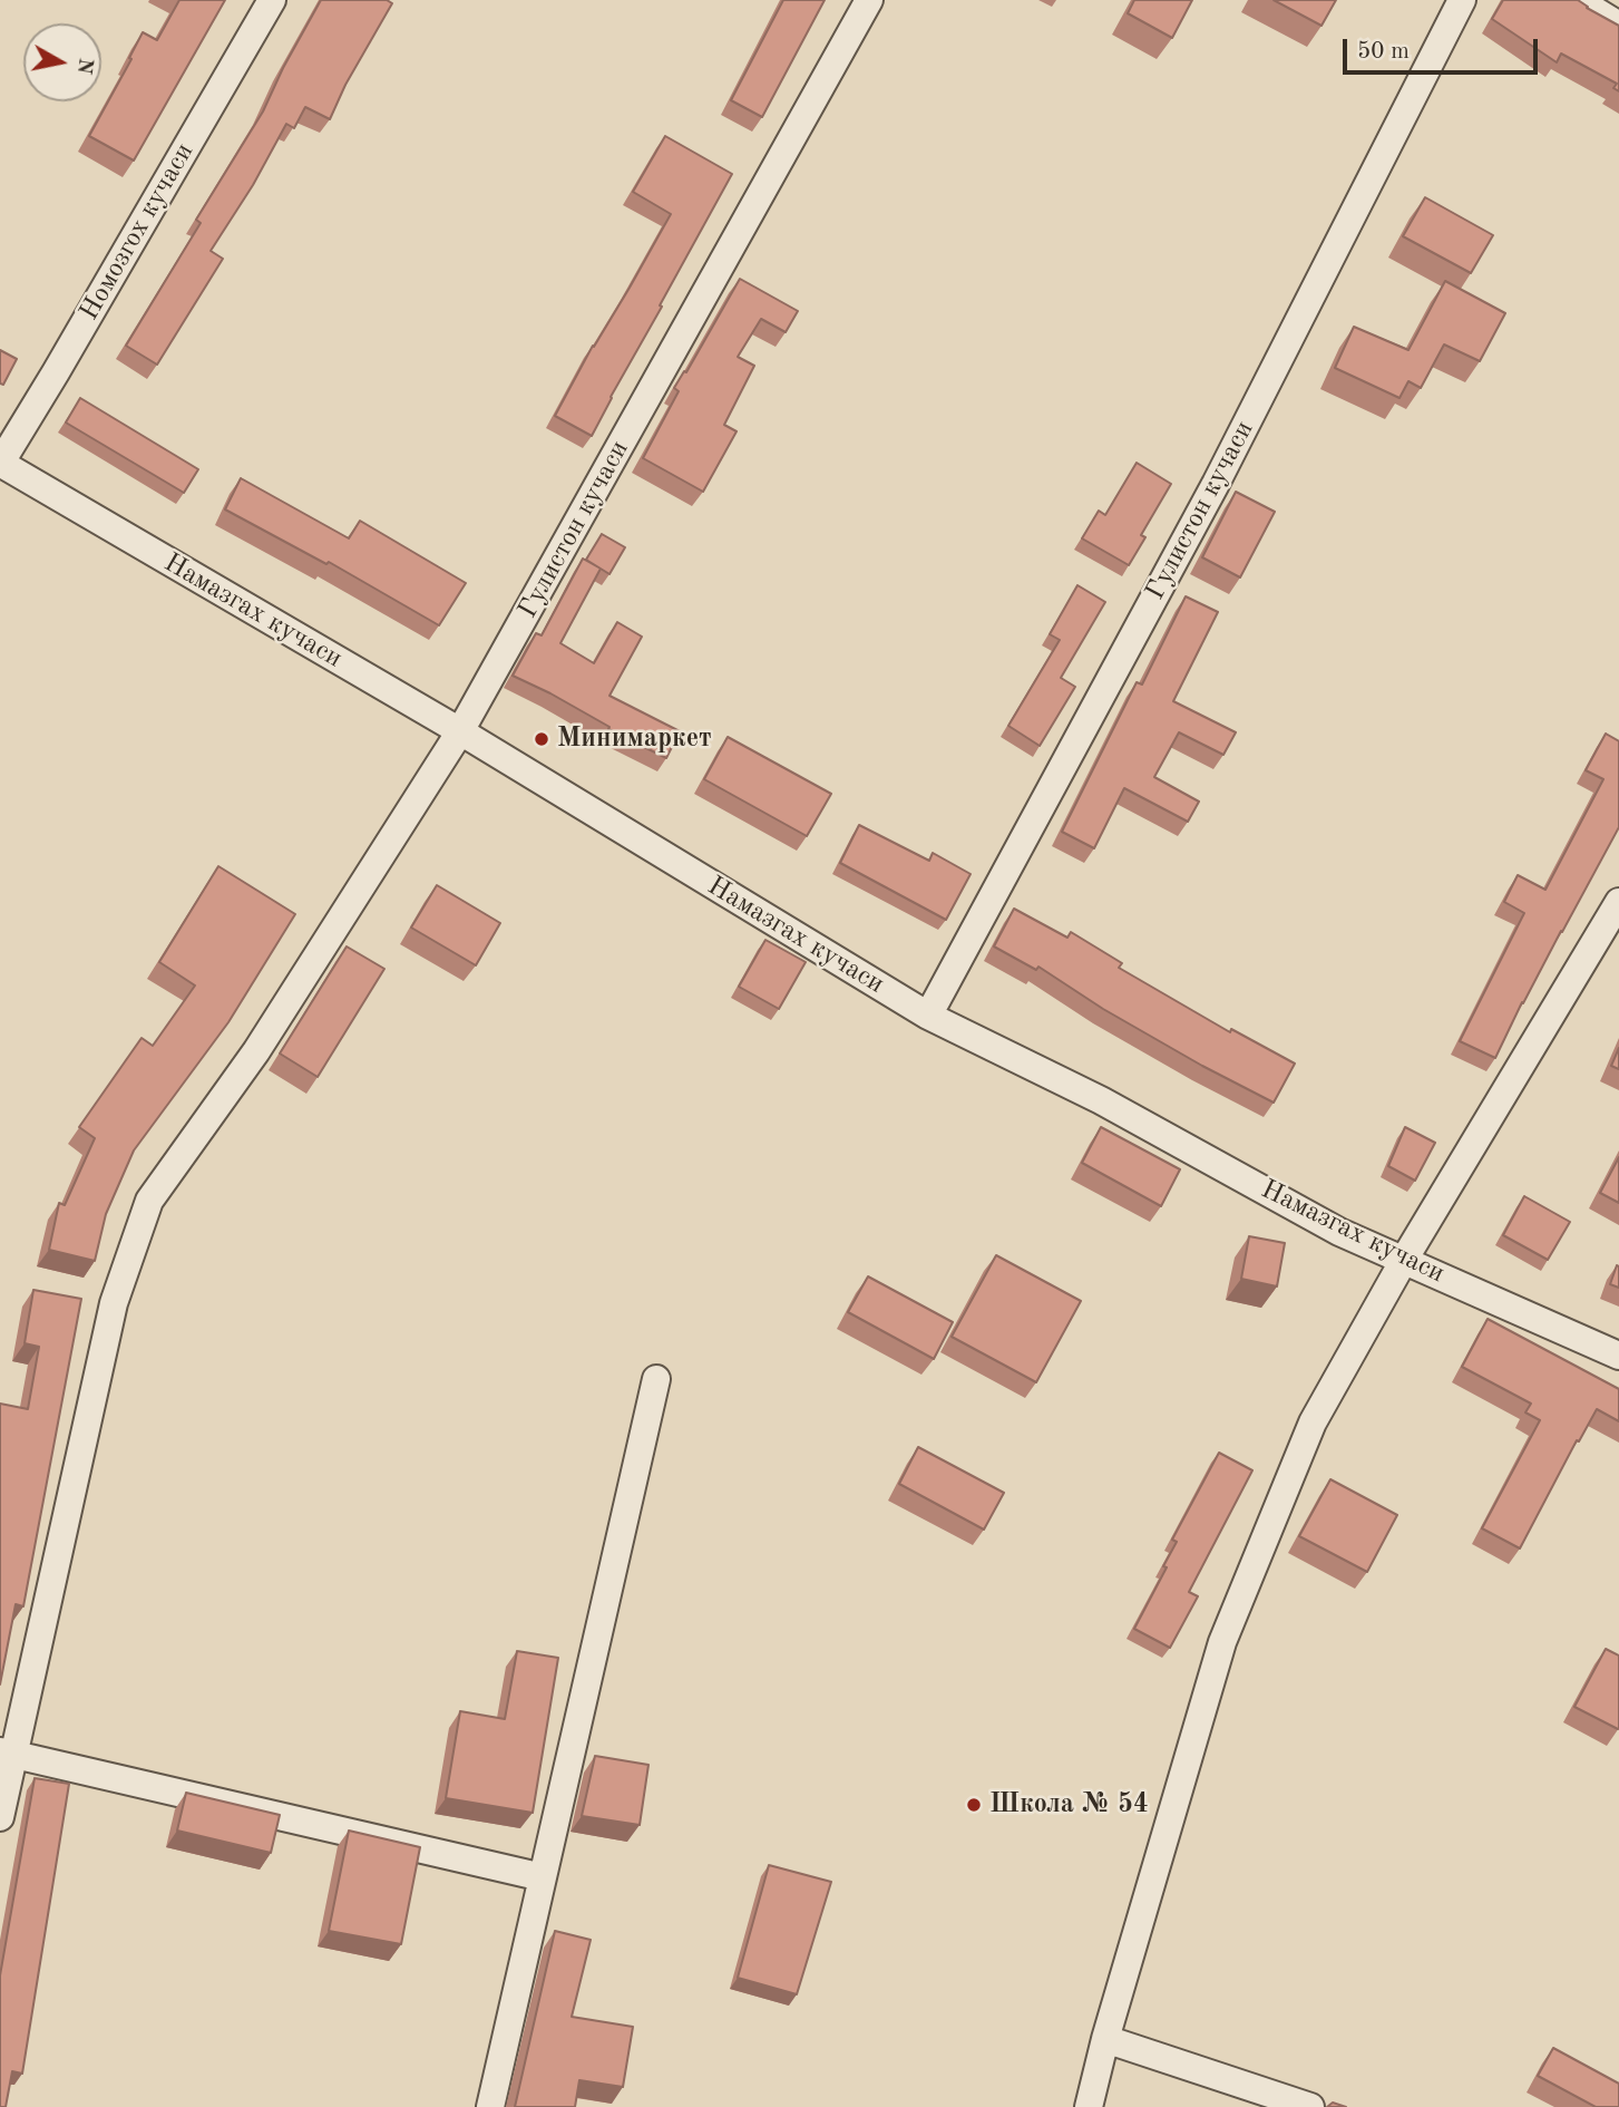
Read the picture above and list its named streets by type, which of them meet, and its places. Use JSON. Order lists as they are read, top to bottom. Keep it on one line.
{"streets":{"street":["Номозгох кучаси","Гулистон кучаси","Намазгах кучаси"]},"crossings":[["Номозгох кучаси","Намазгах кучаси"],["Гулистон кучаси","Намазгах кучаси"]],"places":["Минимаркет","Школа № 54"],"scale_bar":"50 m","north":"right"}
